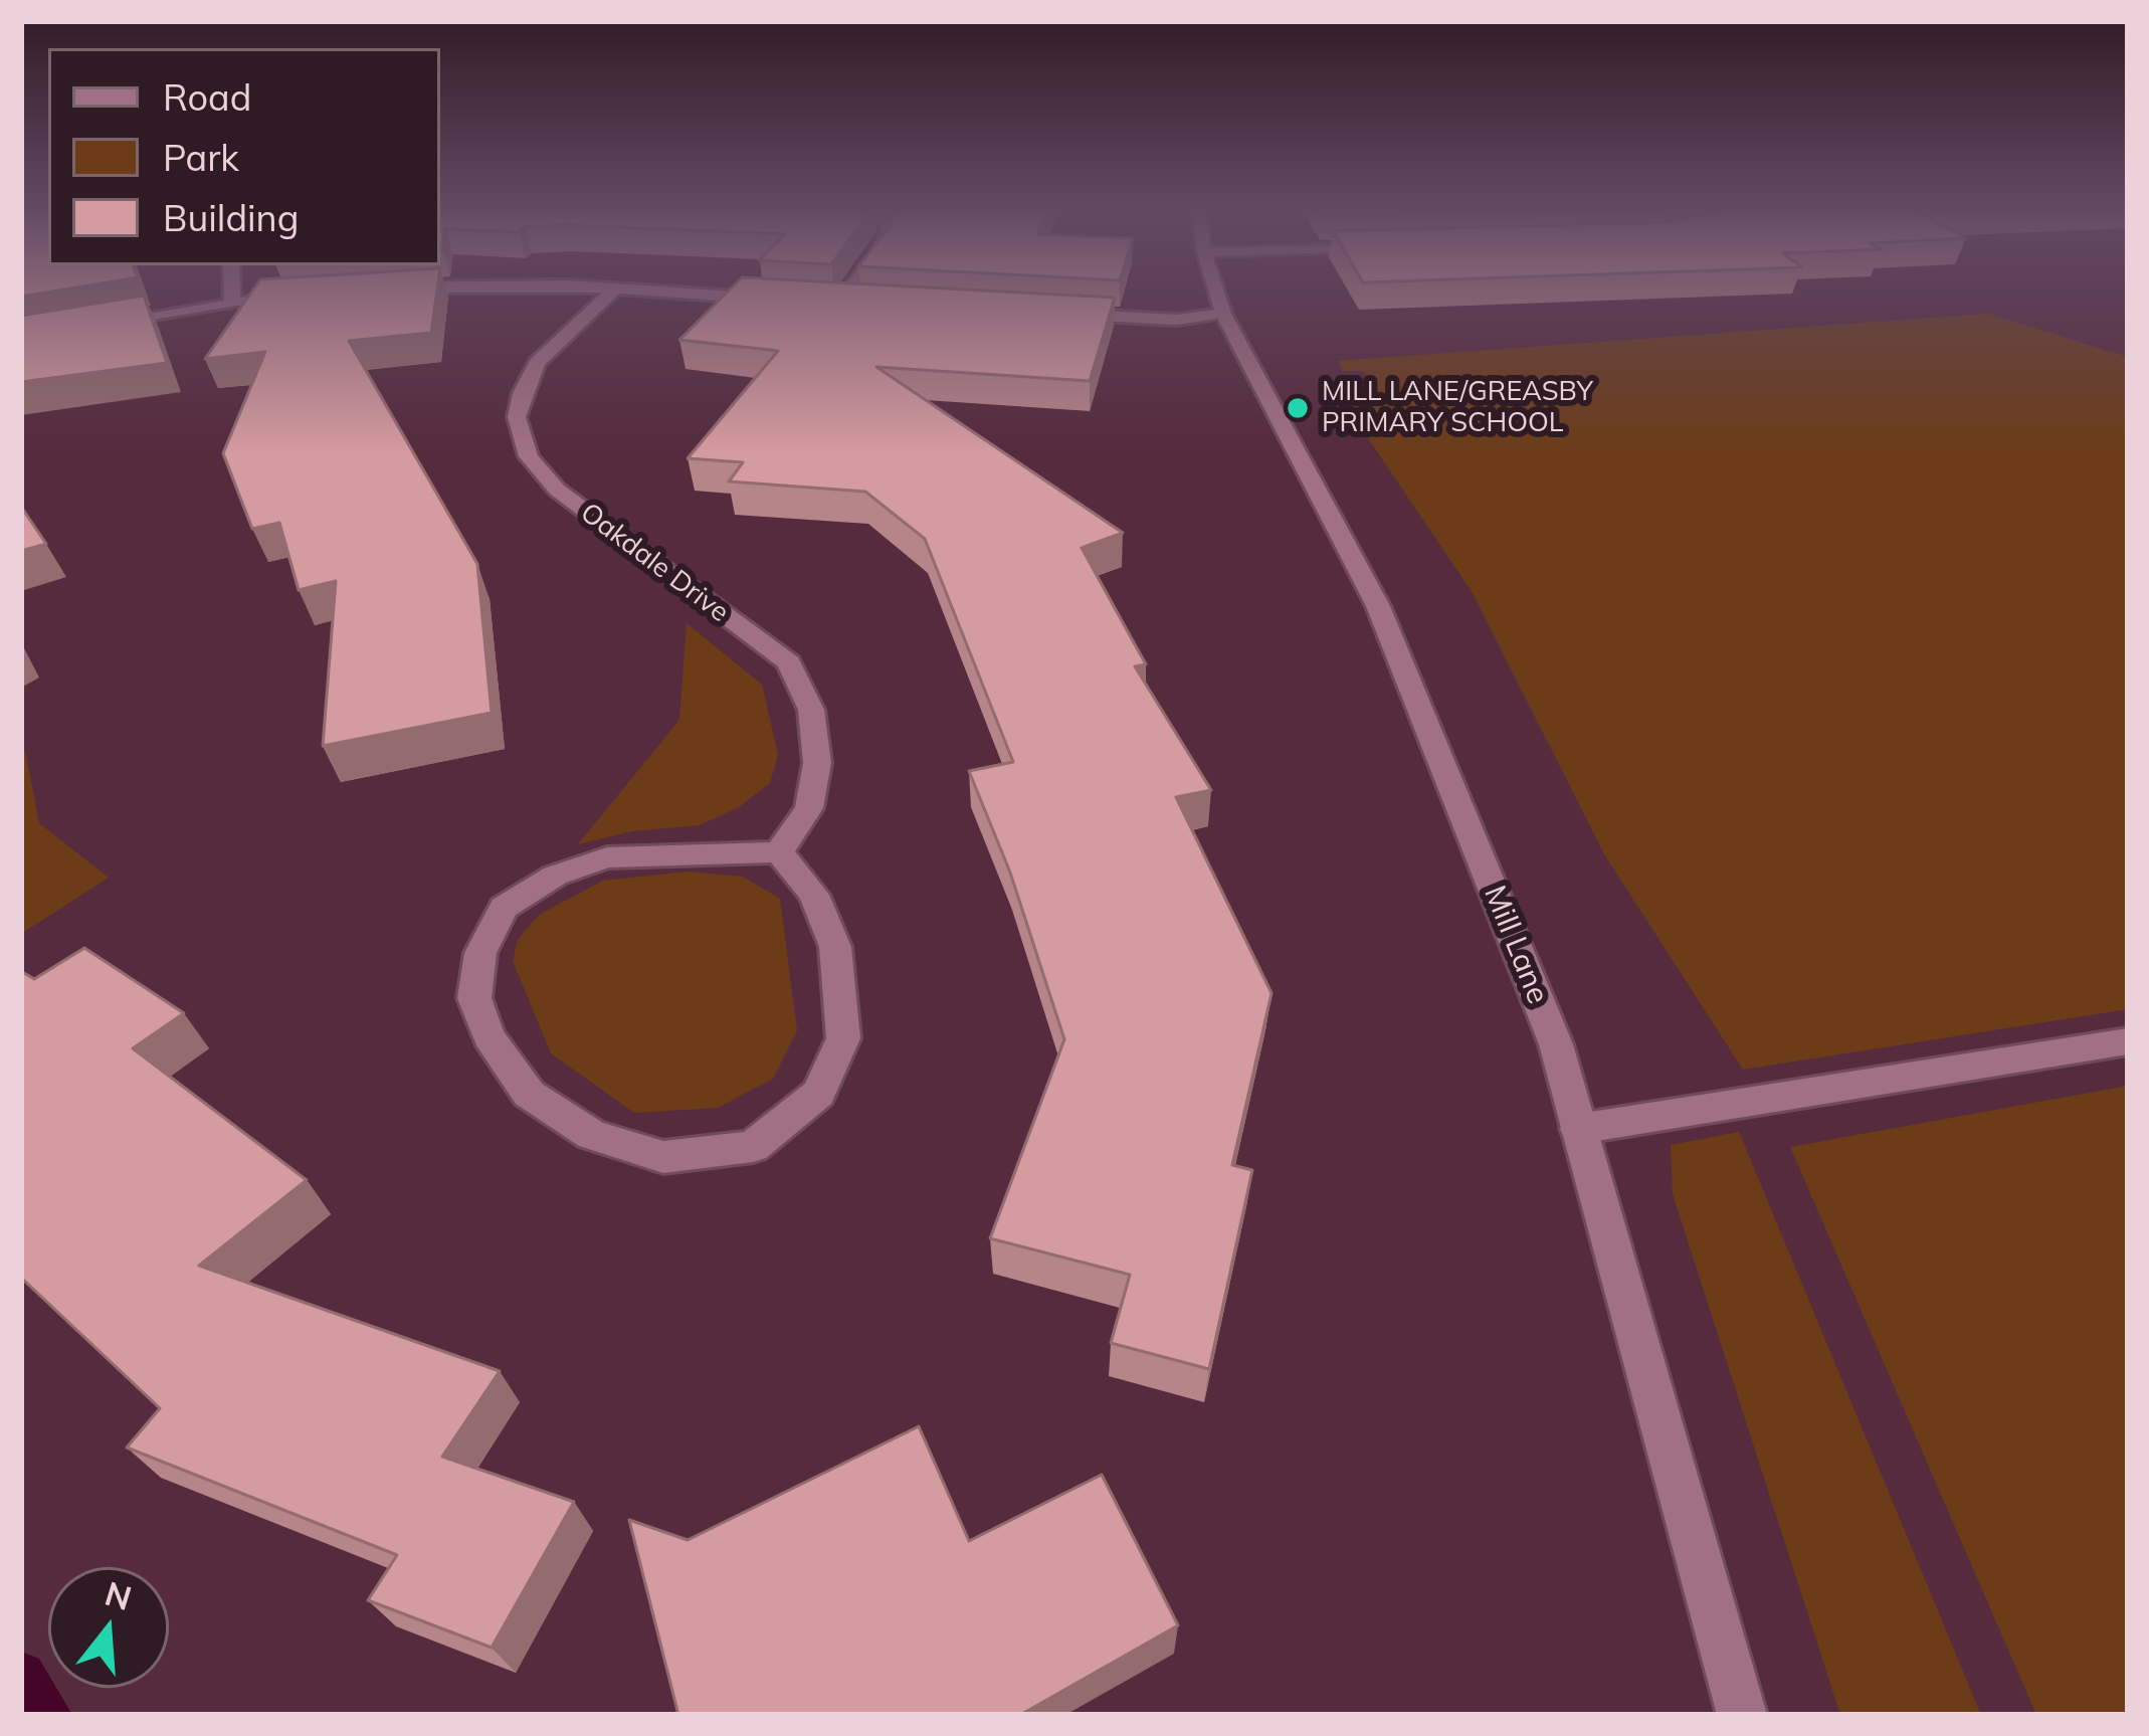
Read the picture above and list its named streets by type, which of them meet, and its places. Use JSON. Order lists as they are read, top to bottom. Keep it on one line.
{"streets":{"street":["Oakdale Drive","Mill Lane"]},"places":["MILL LANE/GREASBY PRIMARY SCHOOL"],"legend":["Road","Park","Building"],"north":"top"}
